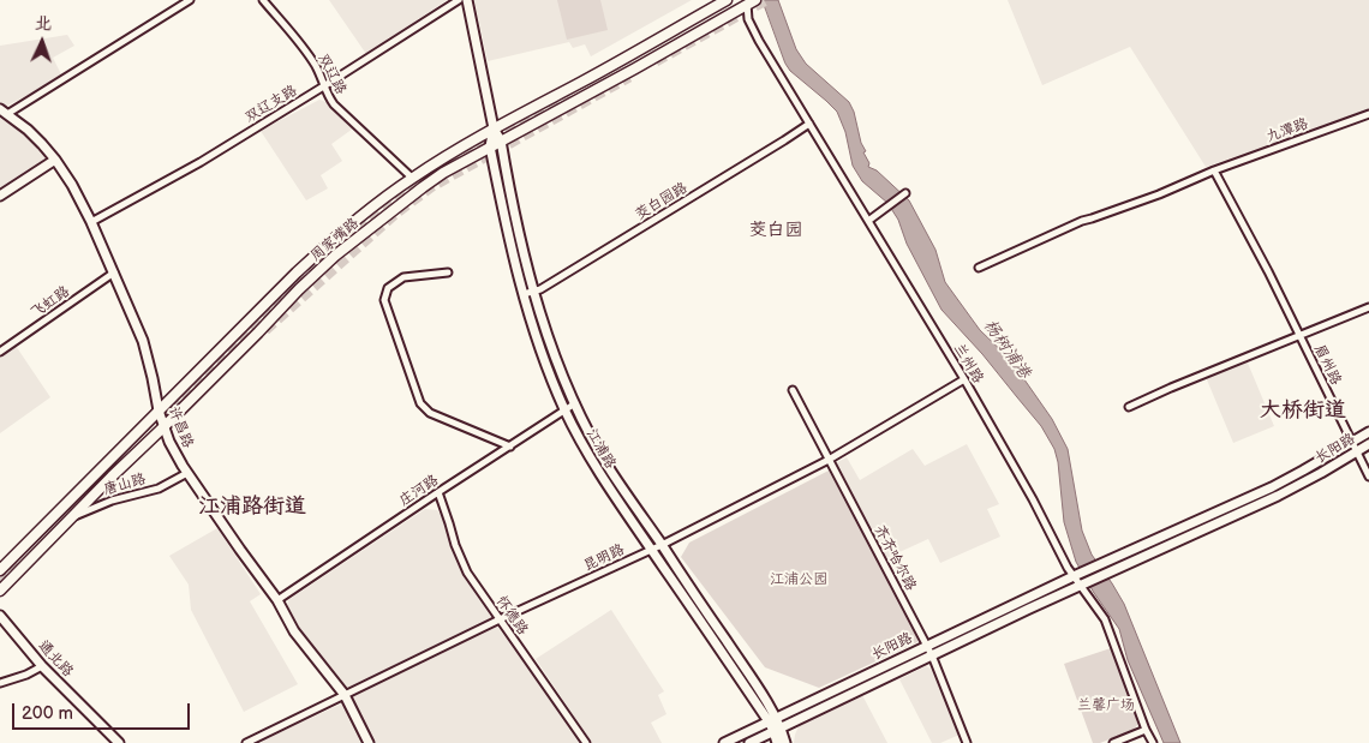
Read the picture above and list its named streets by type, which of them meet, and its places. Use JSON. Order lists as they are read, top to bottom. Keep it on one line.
{"streets":{"main road":["周家嘴路","许昌路","江浦路","长阳路","通北路"],"street":["双辽路","双辽支路","九潭路","茭白园路","飞虹路","兰州路","眉州路","唐山路","庄河路","昆明路","齐齐哈尔路","怀德路"]},"crossings":[["双辽路","双辽支路"],["双辽路","周家嘴路"],["双辽支路","许昌路"],["九潭路","眉州路"],["茭白园路","兰州路"],["茭白园路","江浦路"],["周家嘴路","兰州路"],["周家嘴路","许昌路"],["周家嘴路","江浦路"],["周家嘴路","唐山路"],["飞虹路","许昌路"],["兰州路","长阳路"],["兰州路","昆明路"],["眉州路","长阳路"],["许昌路","唐山路"],["许昌路","庄河路"],["许昌路","昆明路"],["江浦路","长阳路"],["江浦路","庄河路"],["江浦路","昆明路"],["长阳路","齐齐哈尔路"],["庄河路","怀德路"],["昆明路","齐齐哈尔路"],["昆明路","怀德路"]],"districts":["茭白园","大桥街道","江浦路街道"],"water":["杨树浦港"],"parks":["江浦公园","兰馨广场"],"scale_bar":"200 m","north":"top"}
